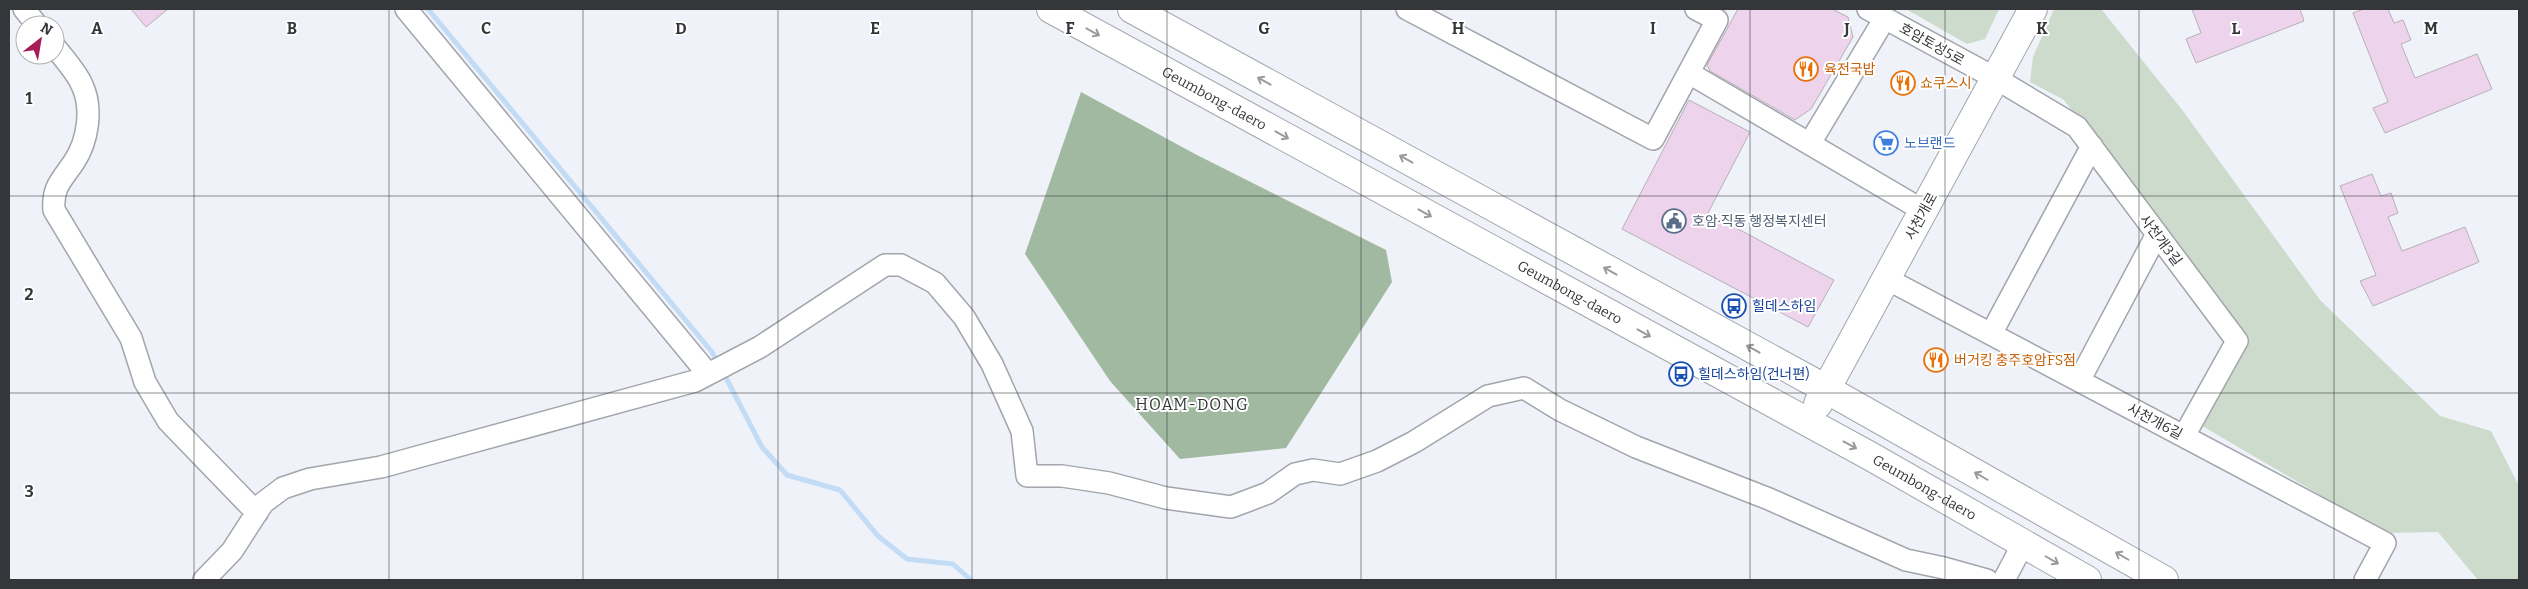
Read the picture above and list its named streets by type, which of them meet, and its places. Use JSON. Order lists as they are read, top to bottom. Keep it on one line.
{"streets":{"street":["호암토성5로","Geumbong-daero","사천개로","사천개3길","사천개6길"]},"crossings":[["호암토성5로","사천개로"],["호암토성5로","사천개3길"],["Geumbong-daero","사천개로"],["사천개로","사천개3길"],["사천개로","사천개6길"],["사천개3길","사천개6길"]],"districts":["HOAM-DONG"],"places":{"restaurant":["육전국밥","쇼쿠스시","버거킹 충주호암FS점"],"supermarket":["노브랜드"],"public building":["호암·직동 행정복지센터"],"bus stop":["힐데스하임","힐데스하임(건너편)"]},"north":"top right","grid":{"columns":["A","B","C","D","E","F","G","H","I","J","K","L","M"],"rows":["1","2","3"]}}
